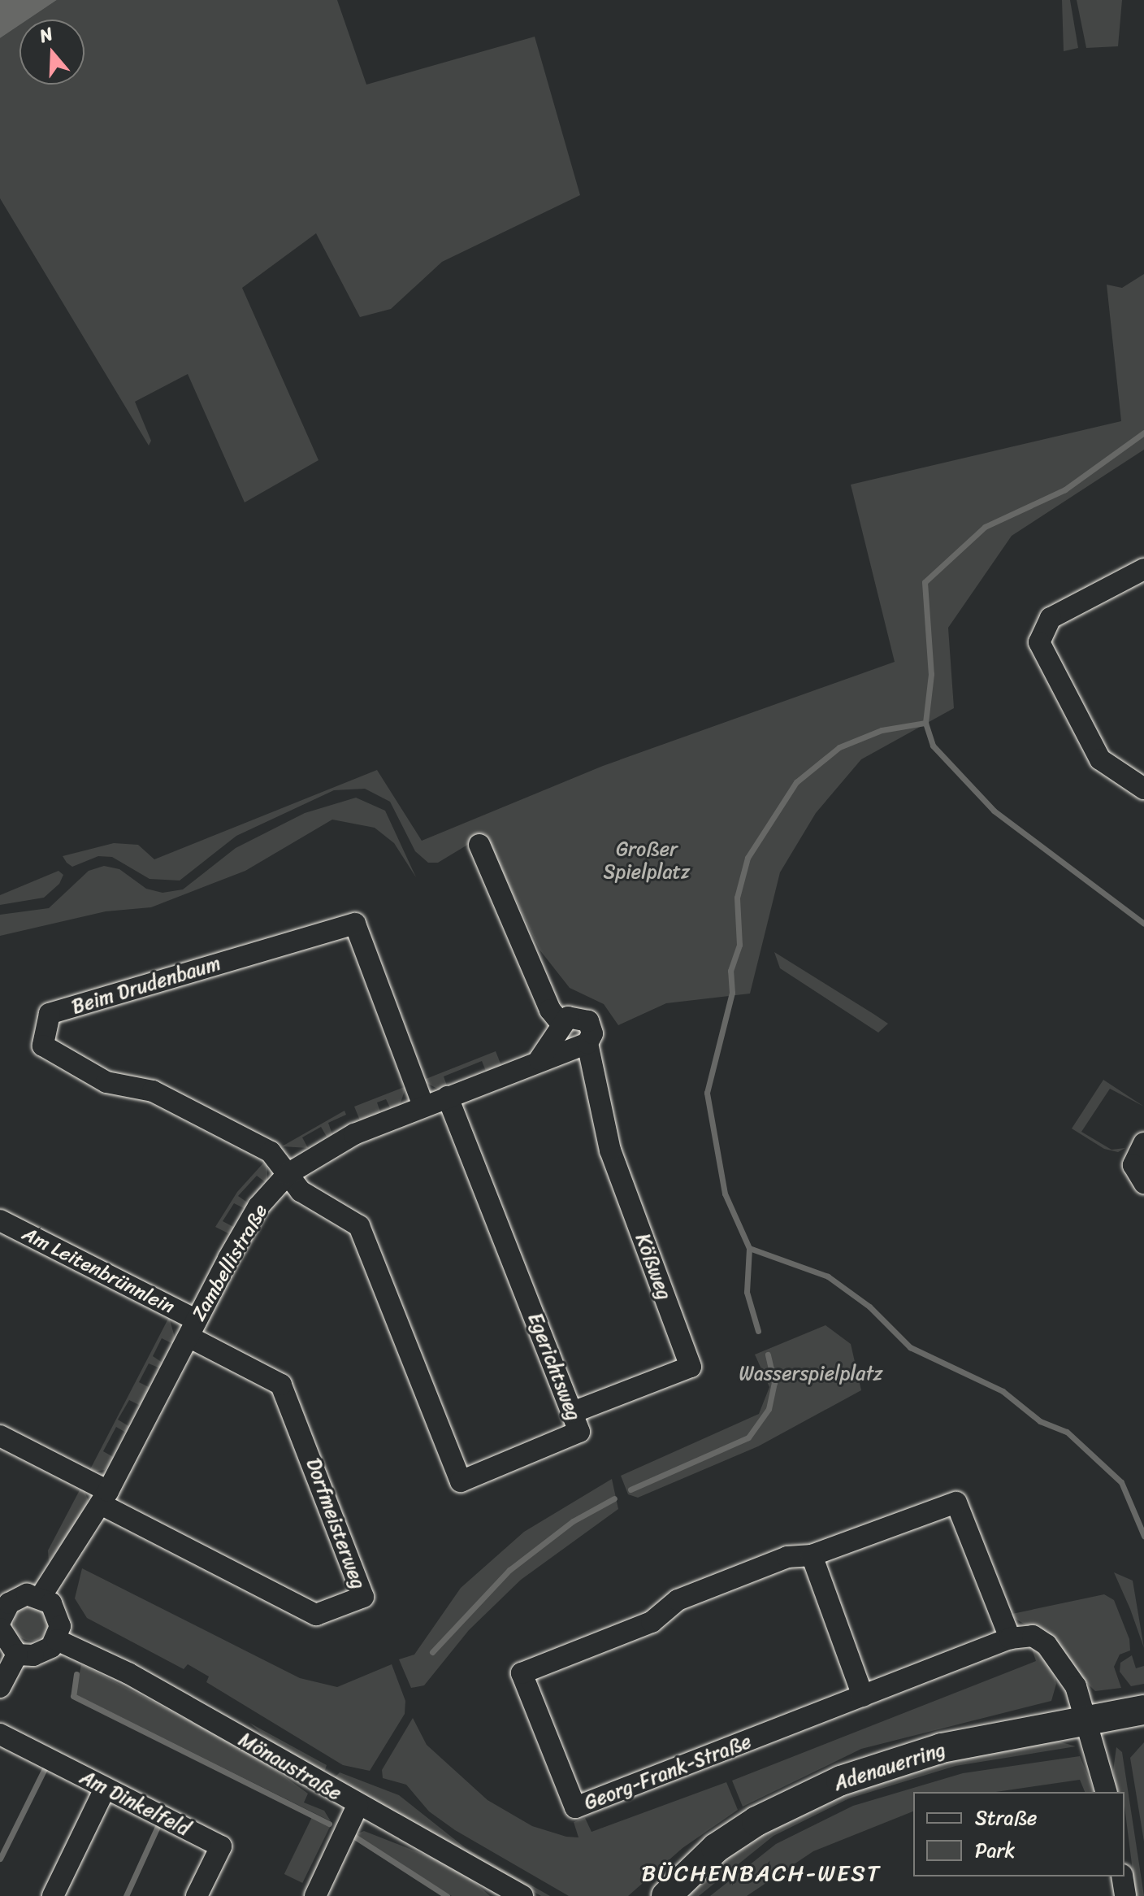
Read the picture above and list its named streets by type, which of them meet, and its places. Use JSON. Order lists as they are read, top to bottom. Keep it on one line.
{"streets":{"main road":["Adenauerring"],"street":["Beim Drudenbaum","Zambellistraße","Kößweg","Am Leitenbrünnlein","Egerichtsweg","Dorfmeisterweg","Mönaustraße","Georg-Frank-Straße","Am Dinkelfeld"]},"crossings":[["Beim Drudenbaum","Zambellistraße"],["Beim Drudenbaum","Egerichtsweg"],["Zambellistraße","Kößweg"],["Zambellistraße","Am Leitenbrünnlein"],["Zambellistraße","Egerichtsweg"],["Zambellistraße","Dorfmeisterweg"],["Zambellistraße","Mönaustraße"],["Kößweg","Egerichtsweg"],["Am Leitenbrünnlein","Dorfmeisterweg"],["Adenauerring","Georg-Frank-Straße"]],"districts":["BÜCHENBACH-WEST"],"parks":["Großer Spielplatz","Wasserspielplatz"],"legend":["Straße","Park"],"north":"top"}
